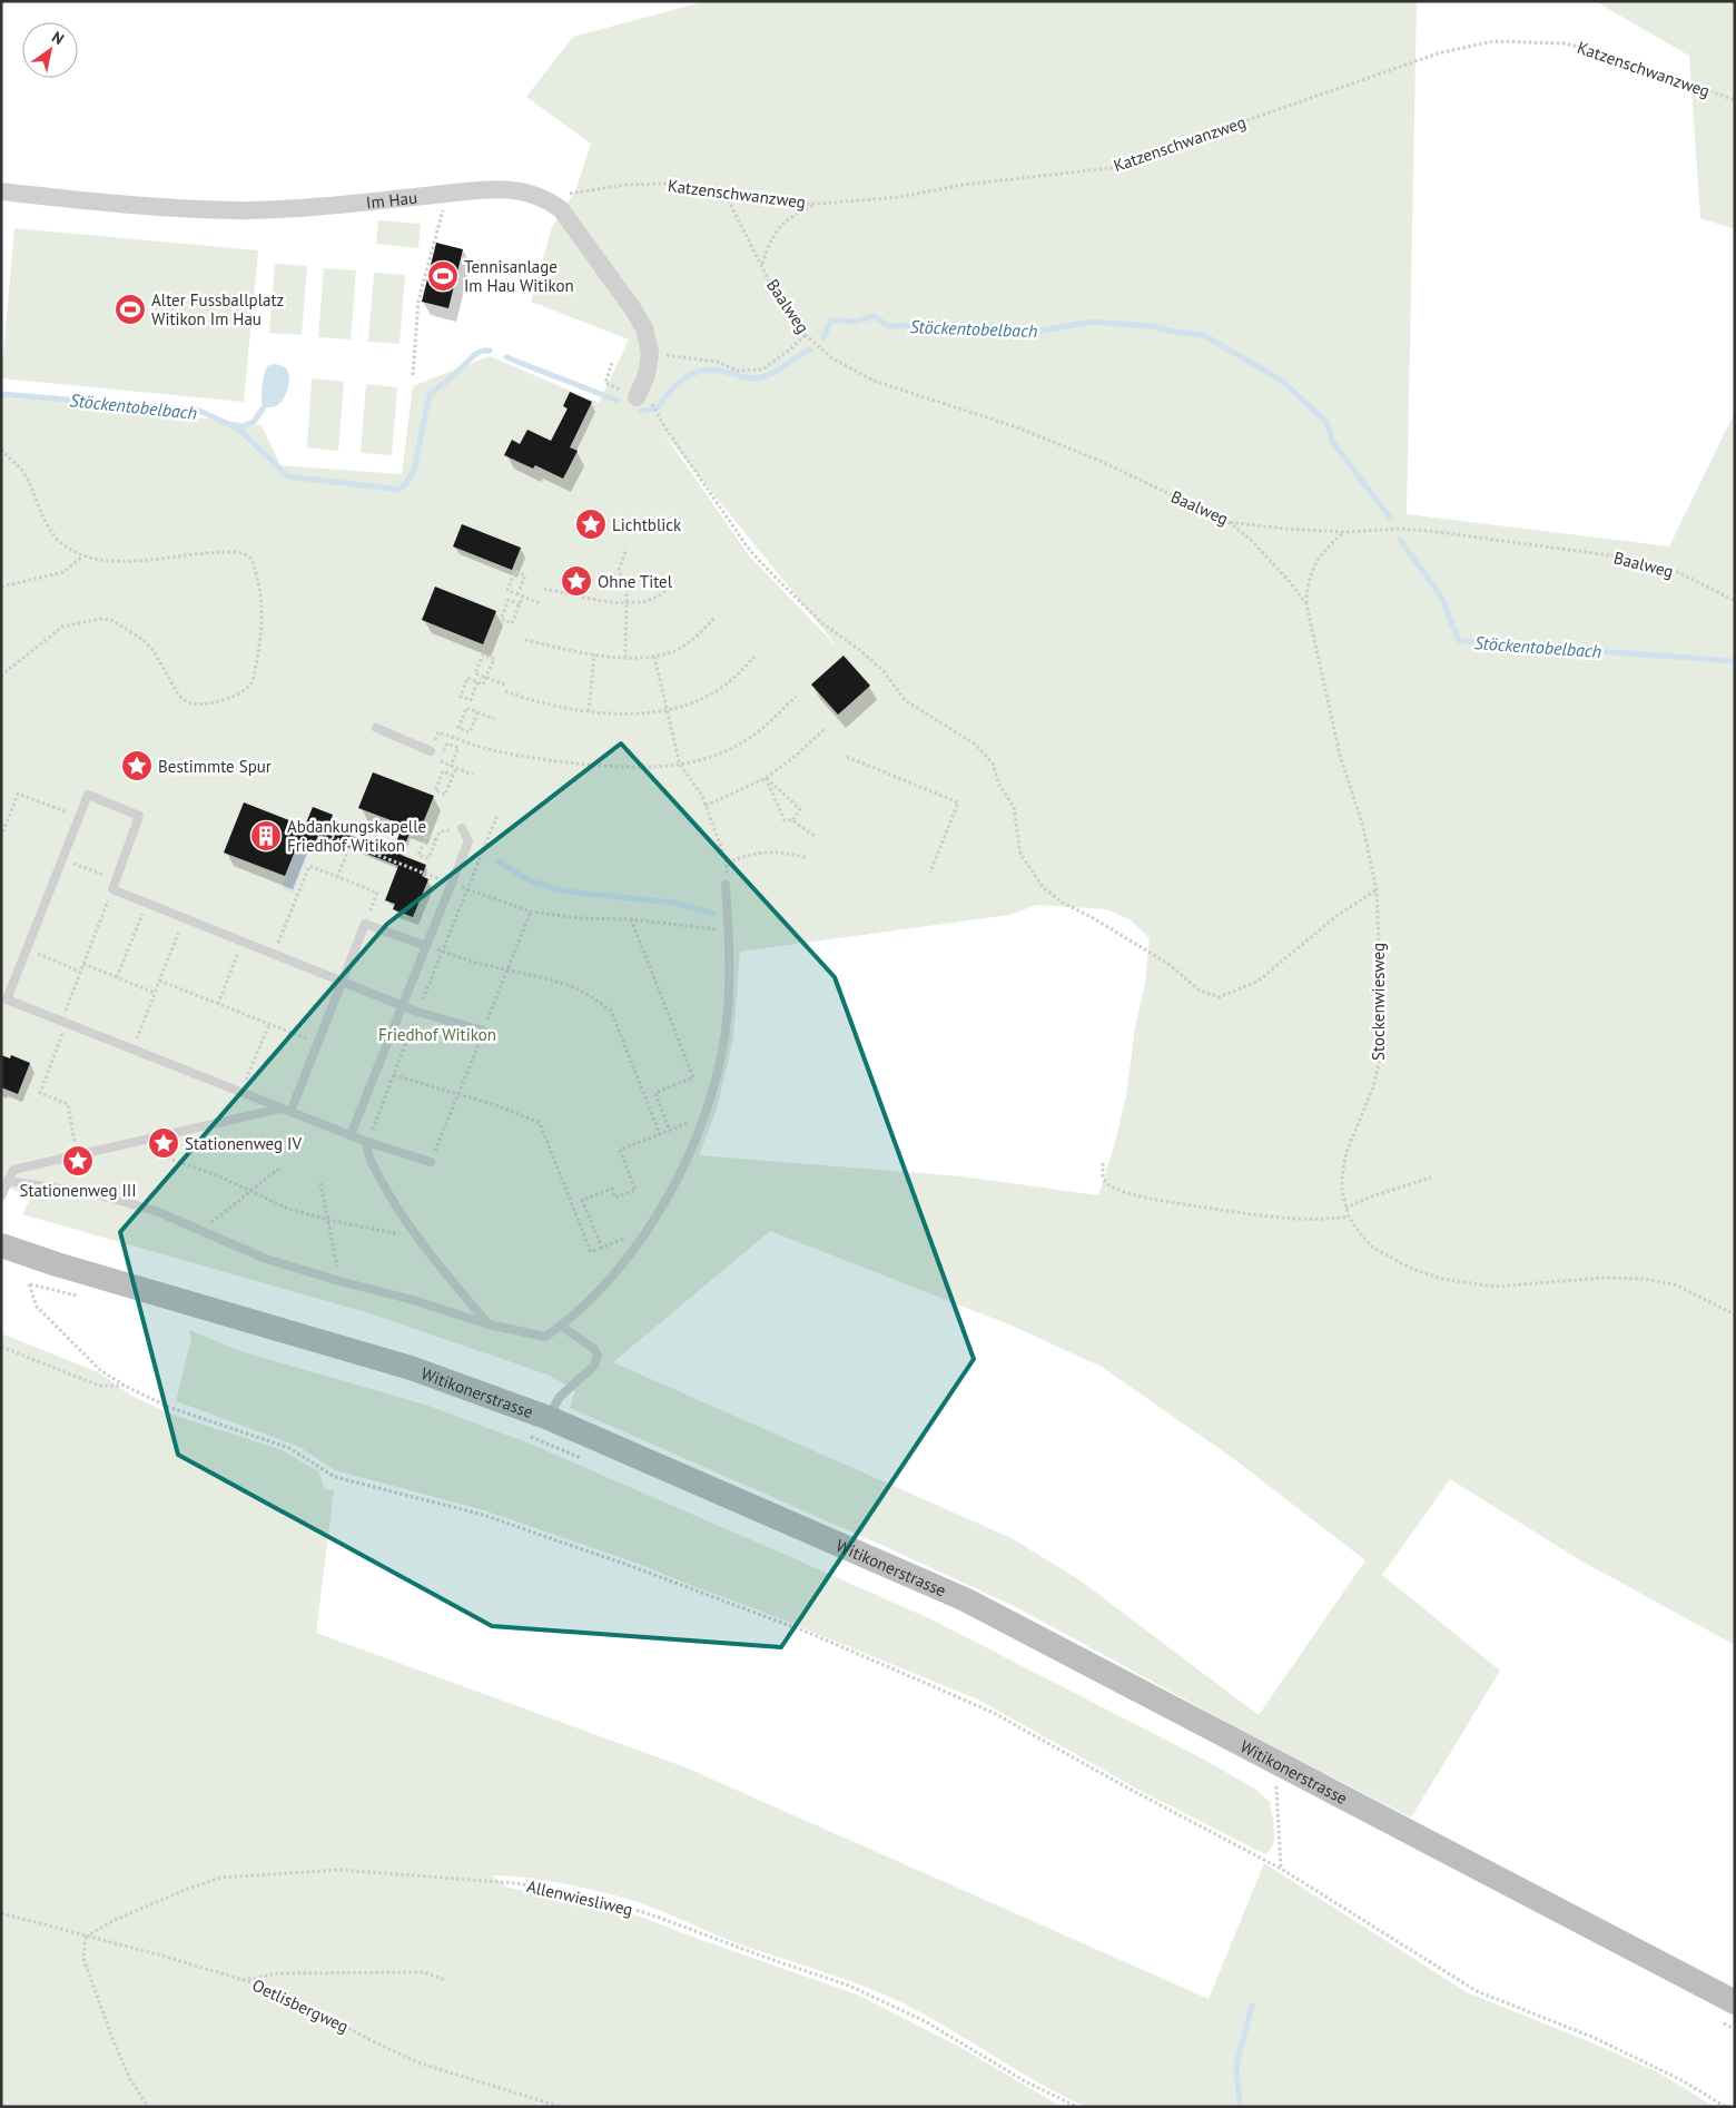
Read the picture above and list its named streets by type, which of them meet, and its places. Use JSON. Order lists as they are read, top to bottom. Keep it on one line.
{"streets":{"main road":["Witikonerstrasse"],"street":["Im Hau"],"path":["Katzenschwanzweg","Baalweg","Stockenwiesweg","Allenwiesliweg","Oetlisbergweg"]},"crossings":[["Katzenschwanzweg","Baalweg"],["Baalweg","Stockenwiesweg"],["Allenwiesliweg","Oetlisbergweg"]],"water":["Stöckentobelbach"],"parks":["Friedhof Witikon"],"places":{"sports":["Tennisanlage Im Hau Witikon","Alter Fussballplatz Witikon Im Hau"],"place":["Lichtblick","Ohne Titel","Bestimmte Spur","Stationenweg IV","Stationenweg III"],"building":["Abdankungskapelle Friedhof Witikon"]},"north":"top right"}
